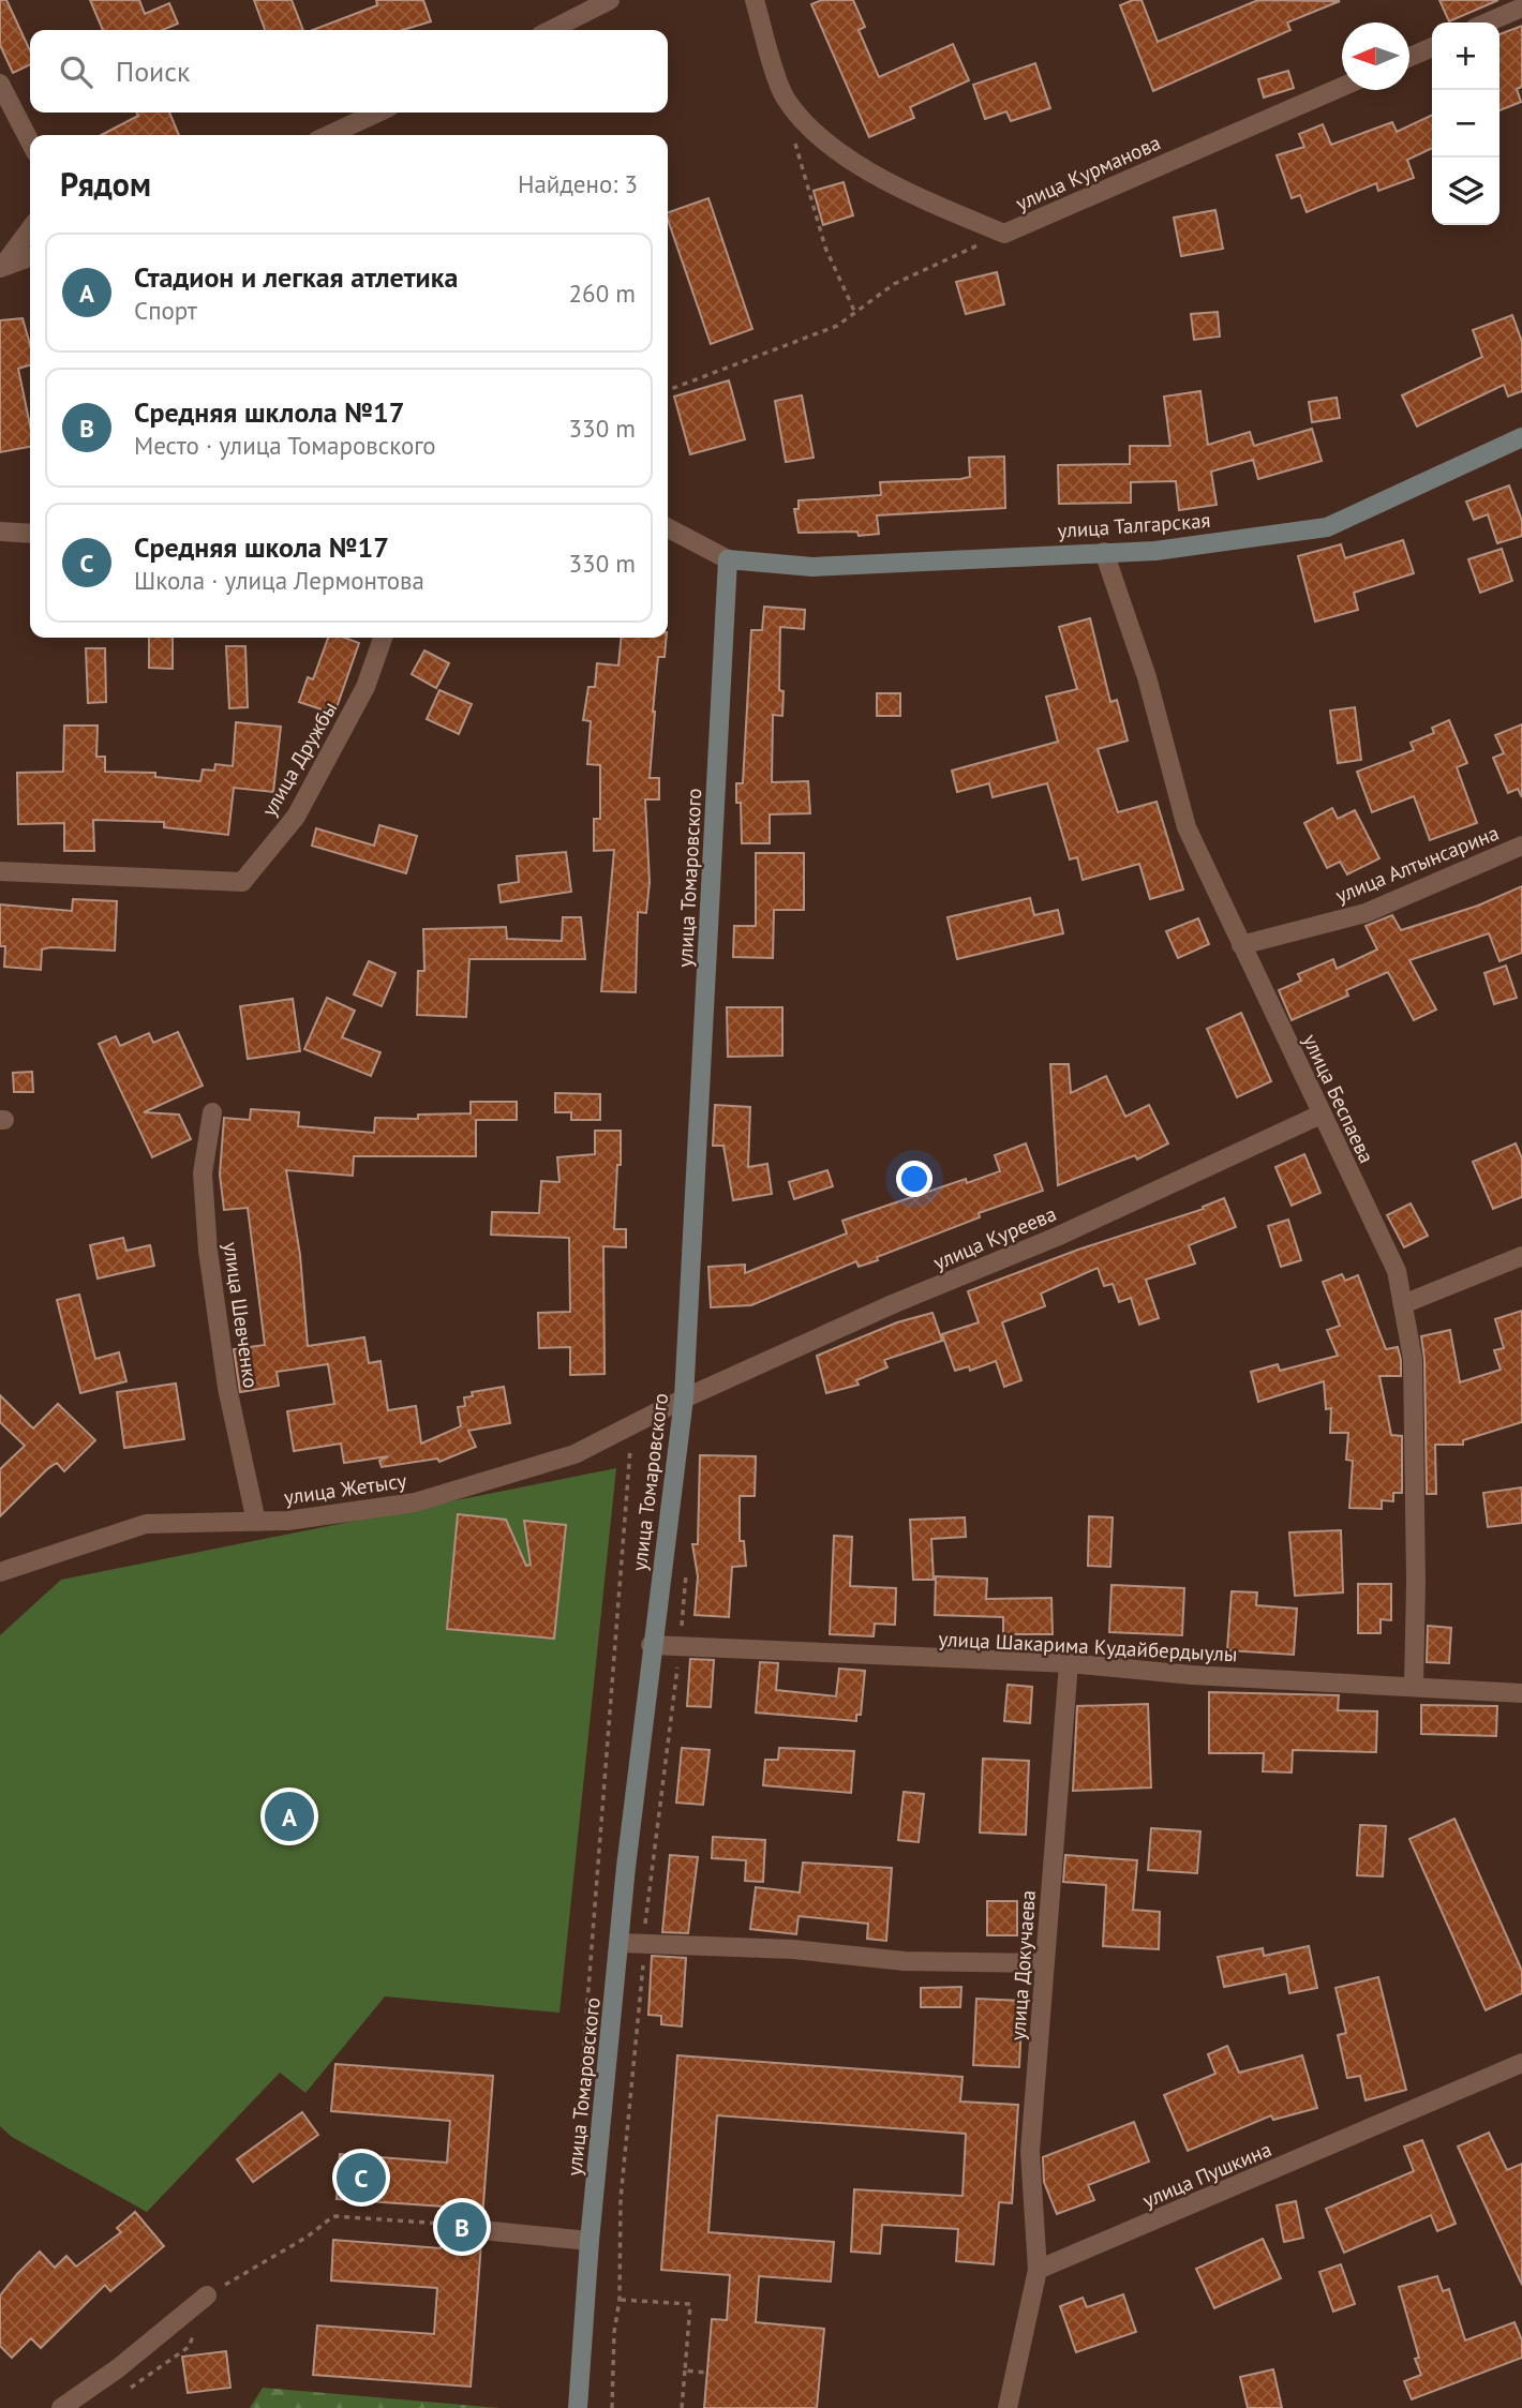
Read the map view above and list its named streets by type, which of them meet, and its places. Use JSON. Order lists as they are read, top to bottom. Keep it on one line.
{"streets":{"street":["улица Курманова","улица Талгарская","улица Дружбы","улица Алтынсарина","улица Томаровского","улица Беспаева","улица Куреева","улица Шевченко","улица Жетысу","улица Шакарима Кудайбердыулы","улица Докучаева","улица Пушкина"]},"crossings":[["улица Талгарская","улица Томаровского"],["улица Талгарская","улица Беспаева"],["улица Алтынсарина","улица Беспаева"],["улица Томаровского","улица Куреева"],["улица Томаровского","улица Жетысу"],["улица Томаровского","улица Шакарима Кудайбердыулы"],["улица Беспаева","улица Куреева"],["улица Беспаева","улица Шакарима Кудайбердыулы"],["улица Куреева","улица Жетысу"],["улица Шевченко","улица Жетысу"],["улица Шакарима Кудайбердыулы","улица Докучаева"],["улица Докучаева","улица Пушкина"]],"north":"left","page":{"map_buttons":["+","−"],"search":"Поиск","heading":["Рядом","Найдено: 3"],"list":[{"mark":"A","name":"Стадион и легкая атлетика","note":"Спорт","value":"260 m"},{"mark":"B","name":"Средняя шклола №17","note":"Место · улица Томаровского","value":"330 m"},{"mark":"C","name":"Средняя школа №17","note":"Школа · улица Лермонтова","value":"330 m"}],"pins":["A","C","B"]}}
